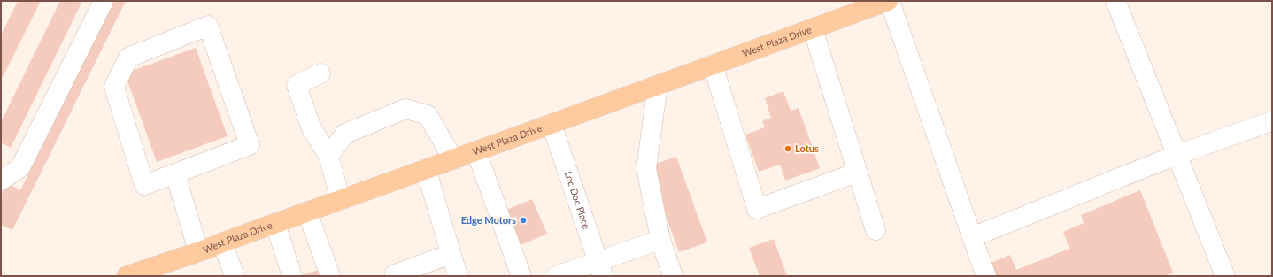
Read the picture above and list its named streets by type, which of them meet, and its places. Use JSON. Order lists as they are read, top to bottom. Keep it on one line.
{"streets":{"main road":["West Plaza Drive"],"street":["Loc Doc Place"]},"crossings":[["West Plaza Drive","Loc Doc Place"]],"places":["Lotus","Edge Motors"]}
